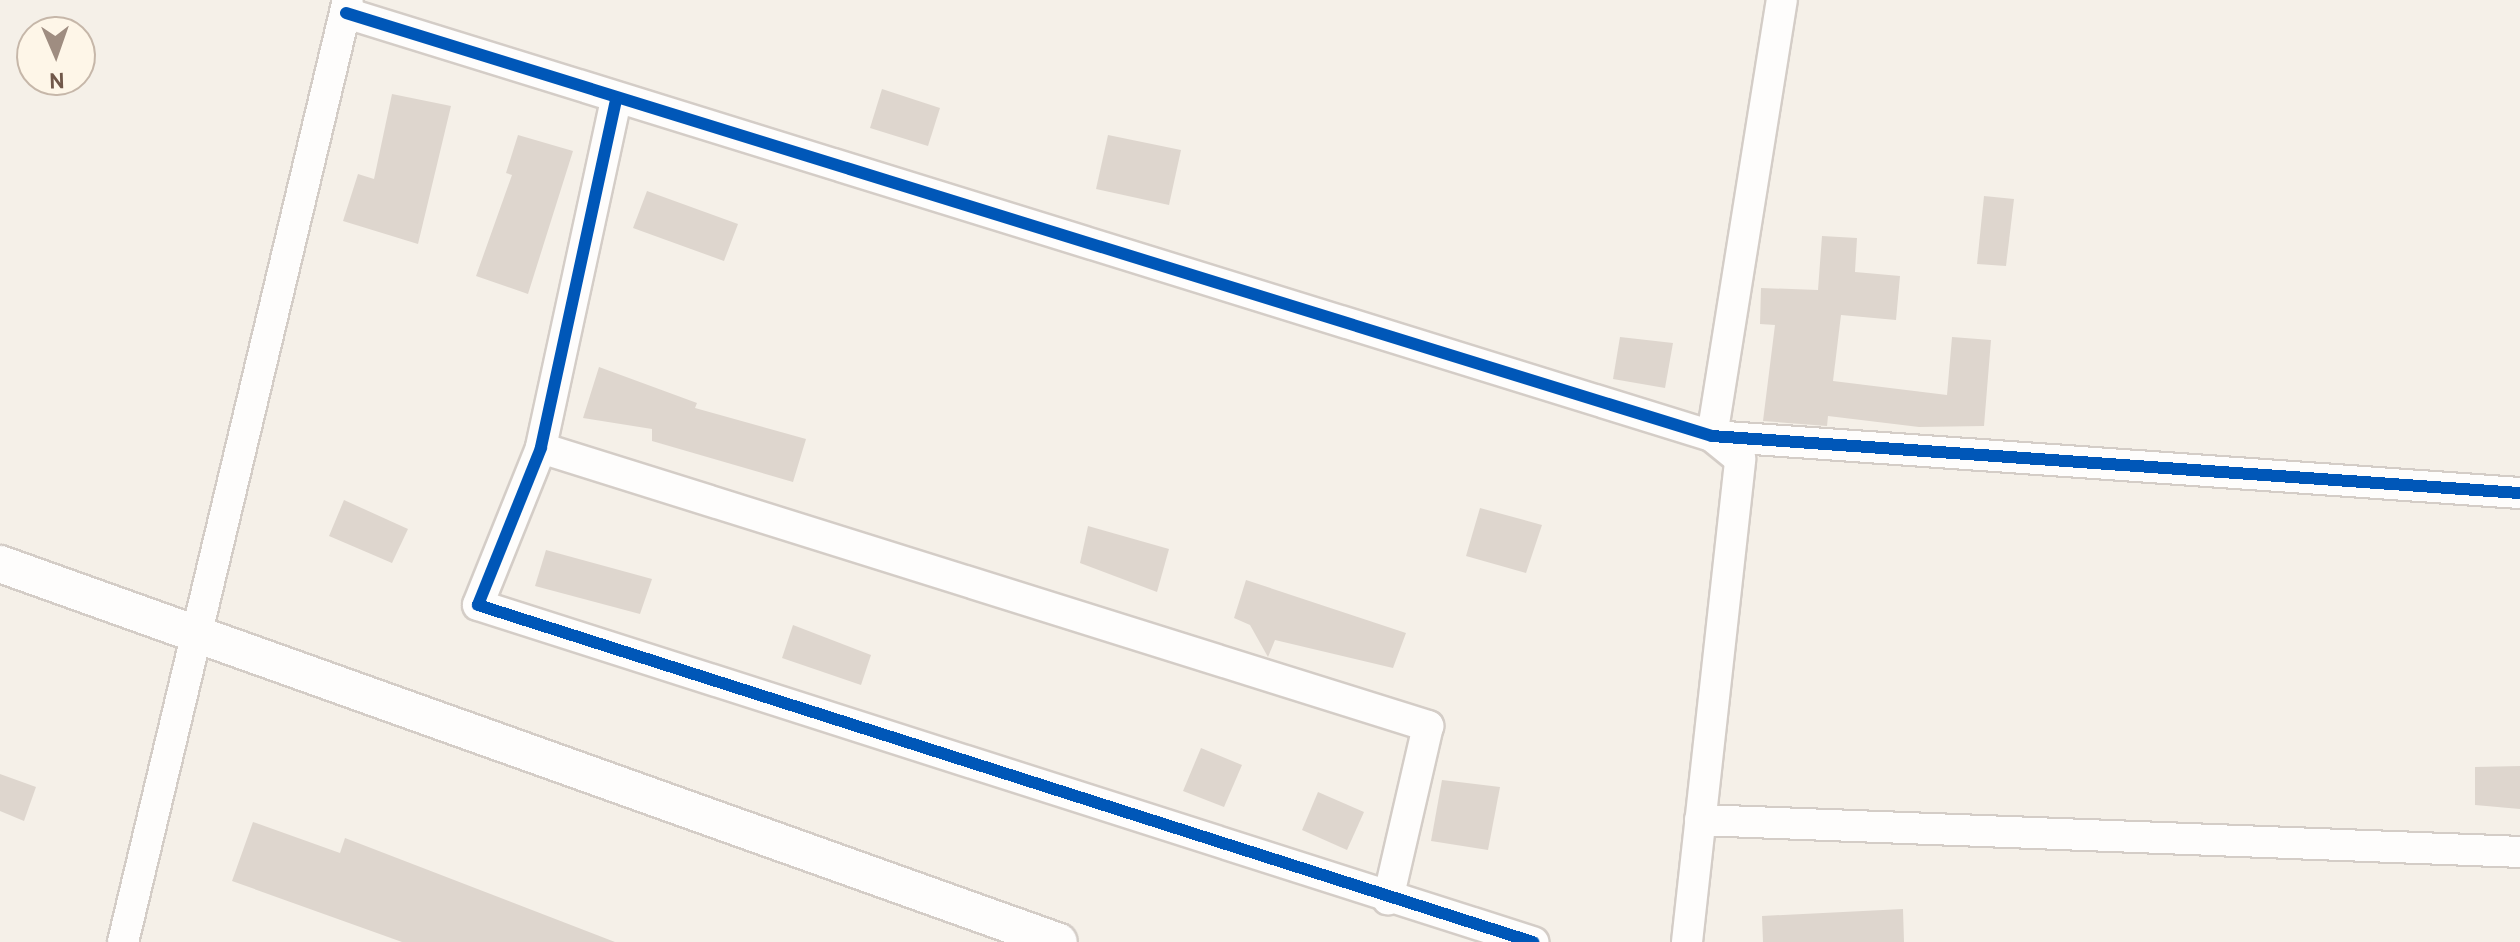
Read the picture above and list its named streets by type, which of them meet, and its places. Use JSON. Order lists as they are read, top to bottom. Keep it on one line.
{"north":"bottom"}
